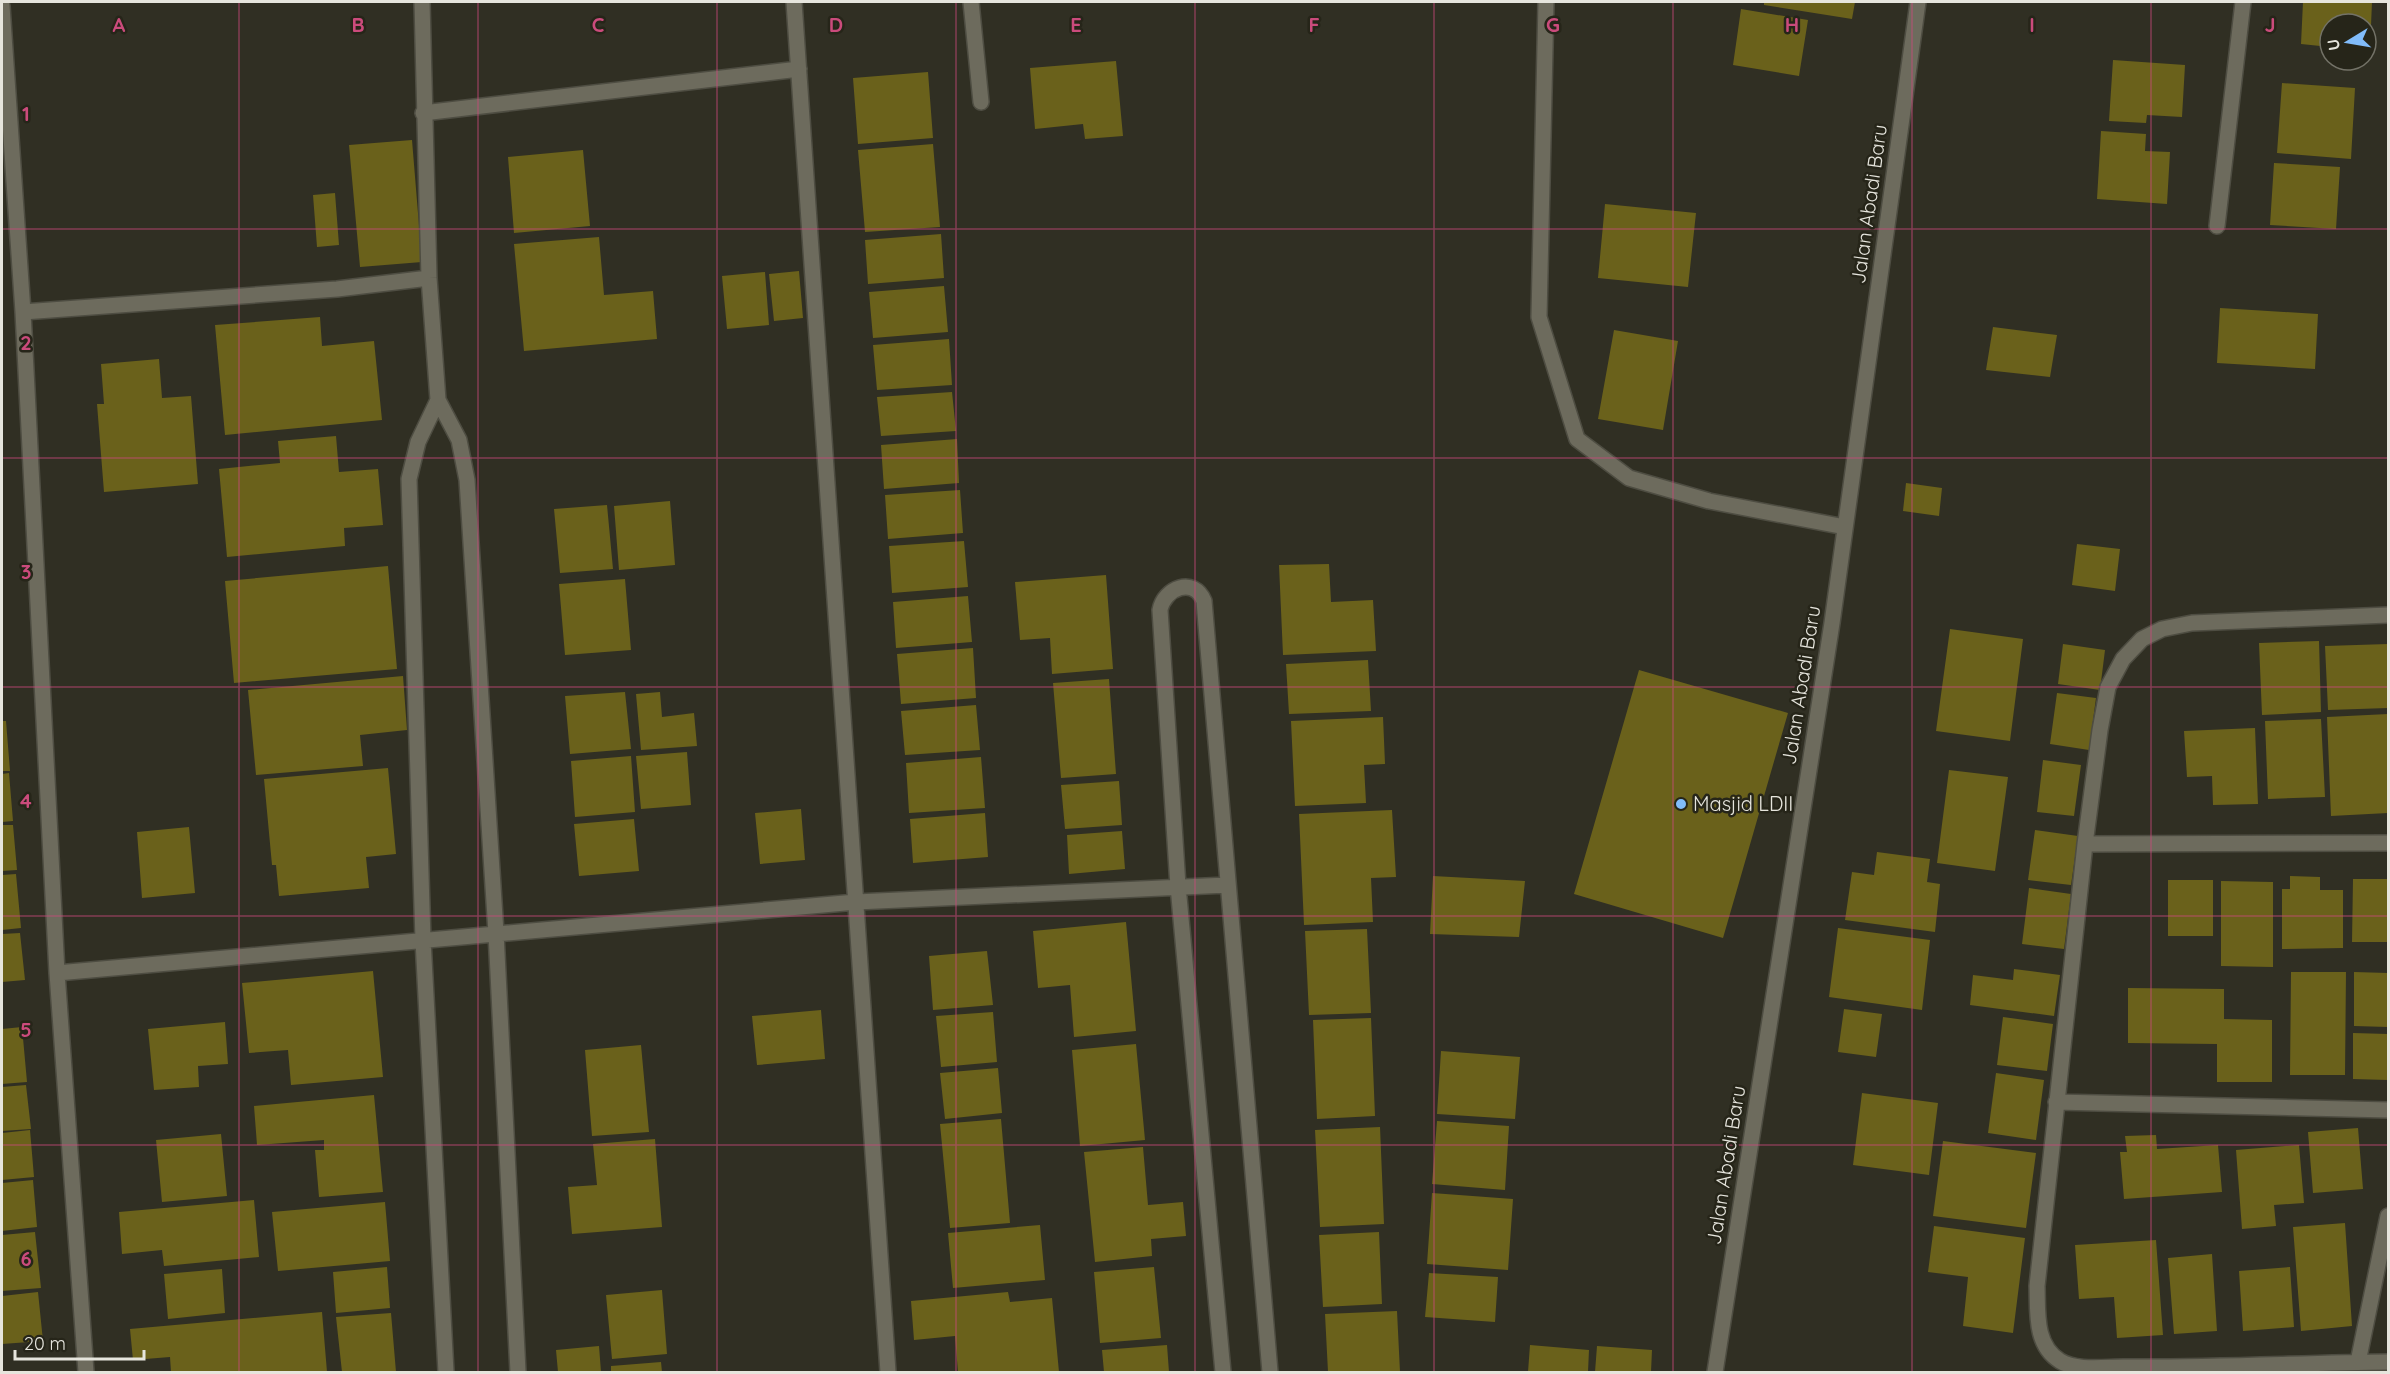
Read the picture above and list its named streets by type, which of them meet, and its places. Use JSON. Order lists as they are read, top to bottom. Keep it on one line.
{"streets":{"street":["Jalan Abadi Baru"]},"places":["Masjid LDII"],"scale_bar":"20 m","north":"left","grid":{"columns":["A","B","C","D","E","F","G","H","I","J"],"rows":["1","2","3","4","5","6"]}}
